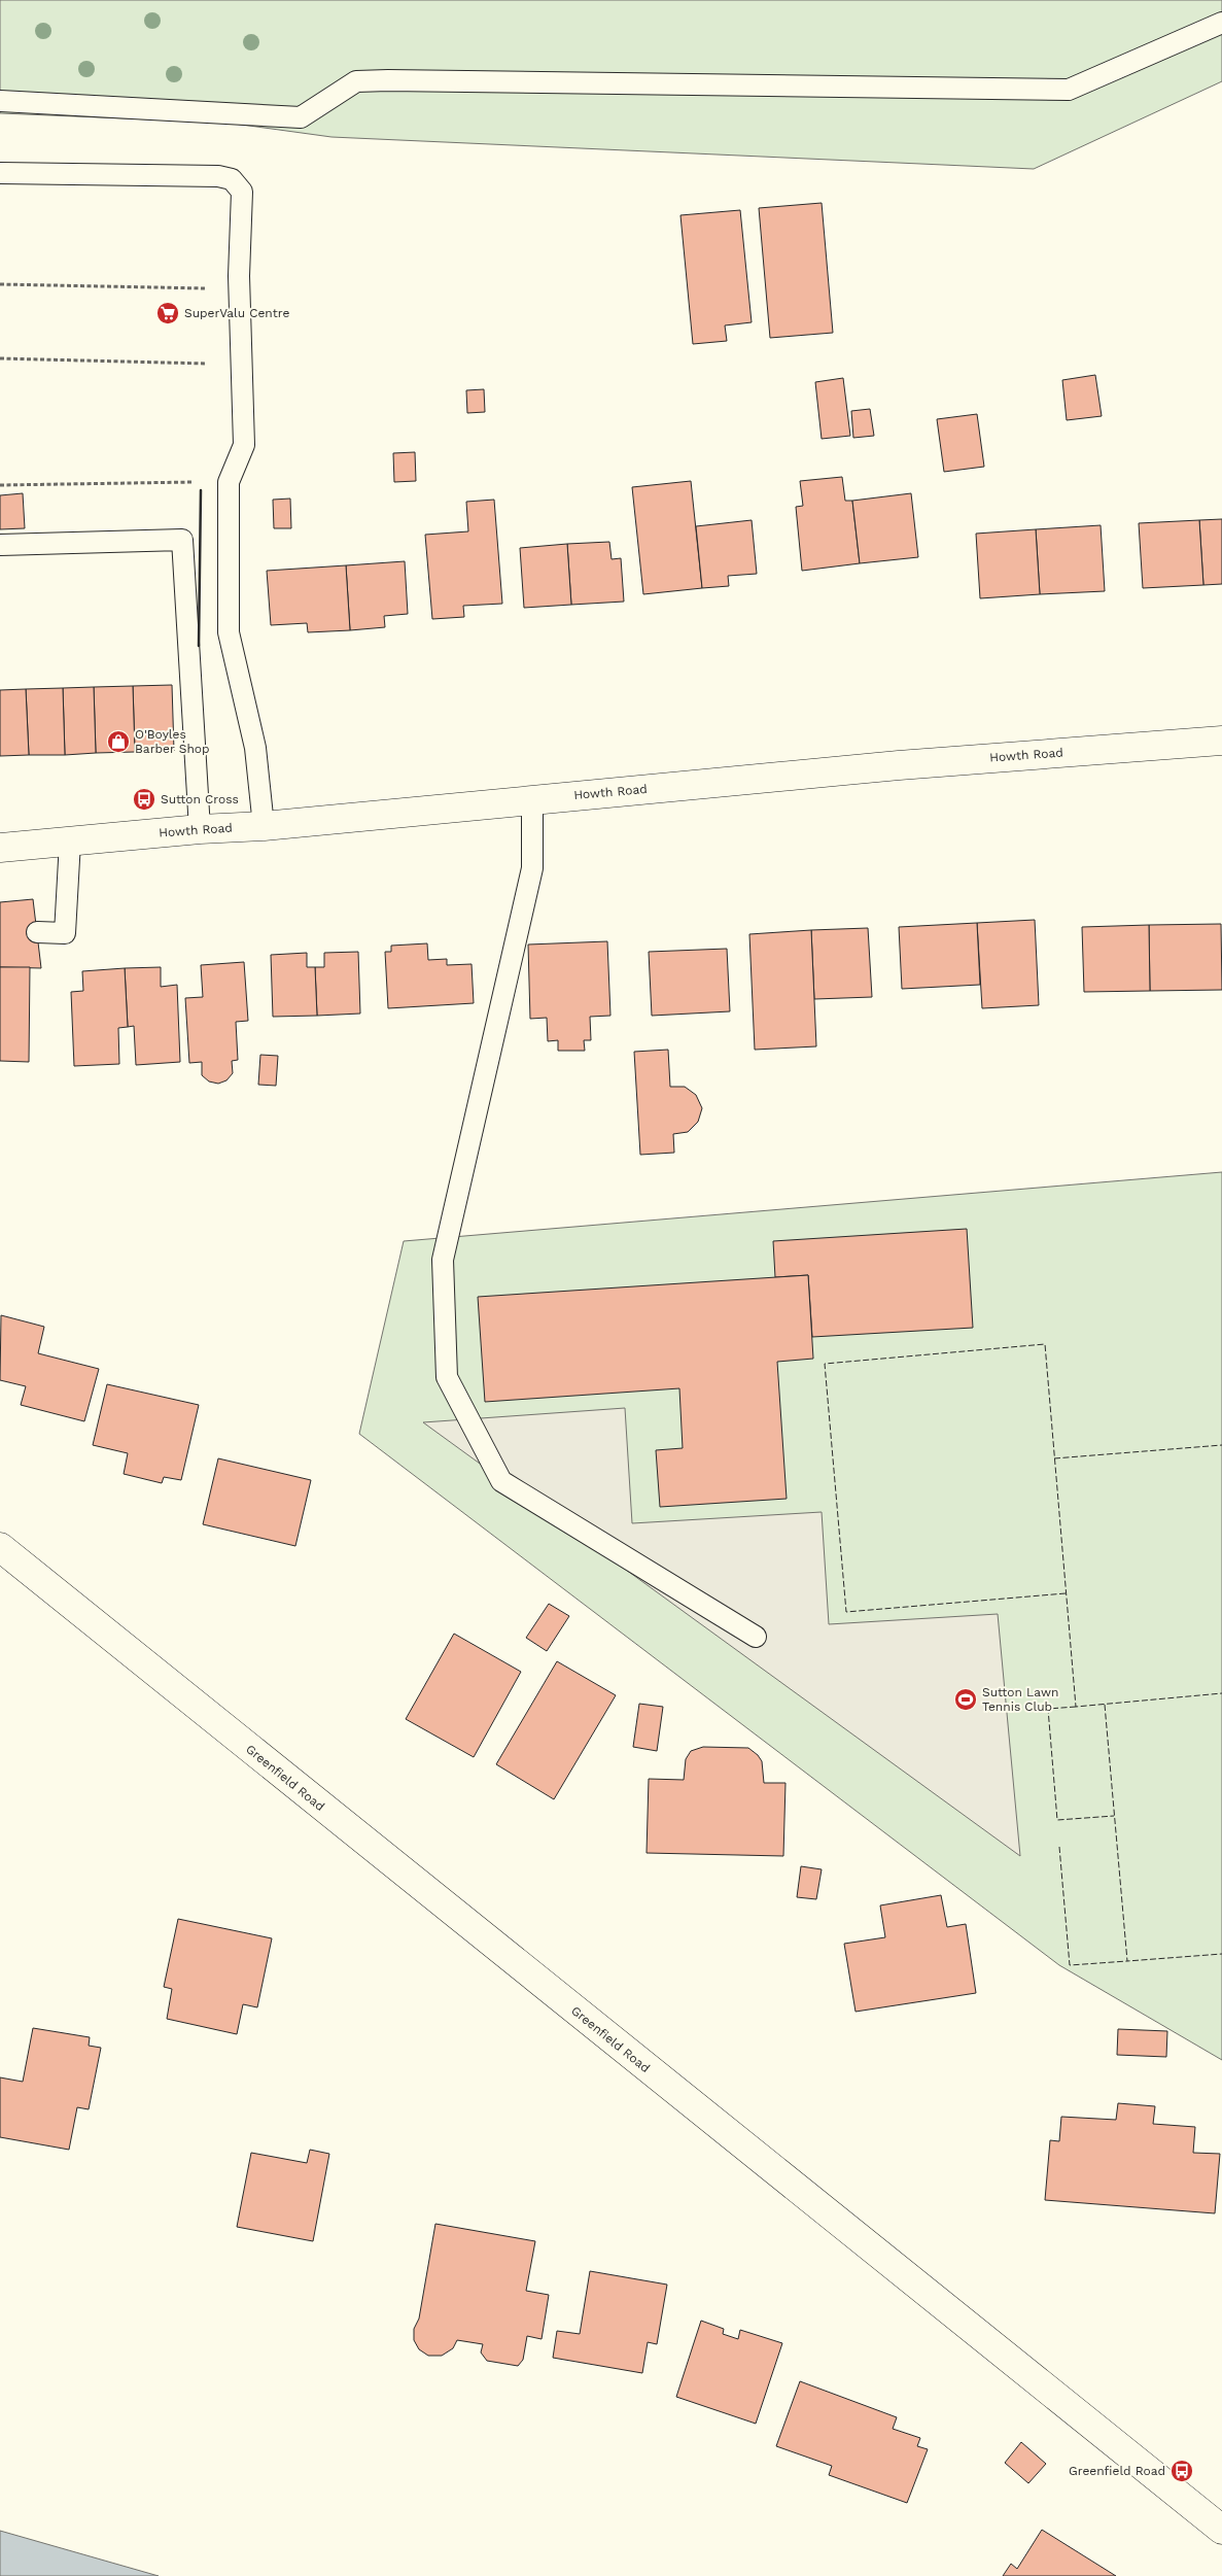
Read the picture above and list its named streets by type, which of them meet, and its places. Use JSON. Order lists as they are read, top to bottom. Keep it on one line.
{"streets":{"main road":["Howth Road","Greenfield Road"]},"places":{"supermarket":["SuperValu Centre"],"shop":["O'Boyles Barber Shop"],"bus stop":["Sutton Cross","Greenfield Road"],"sports":["Sutton Lawn Tennis Club"]}}
